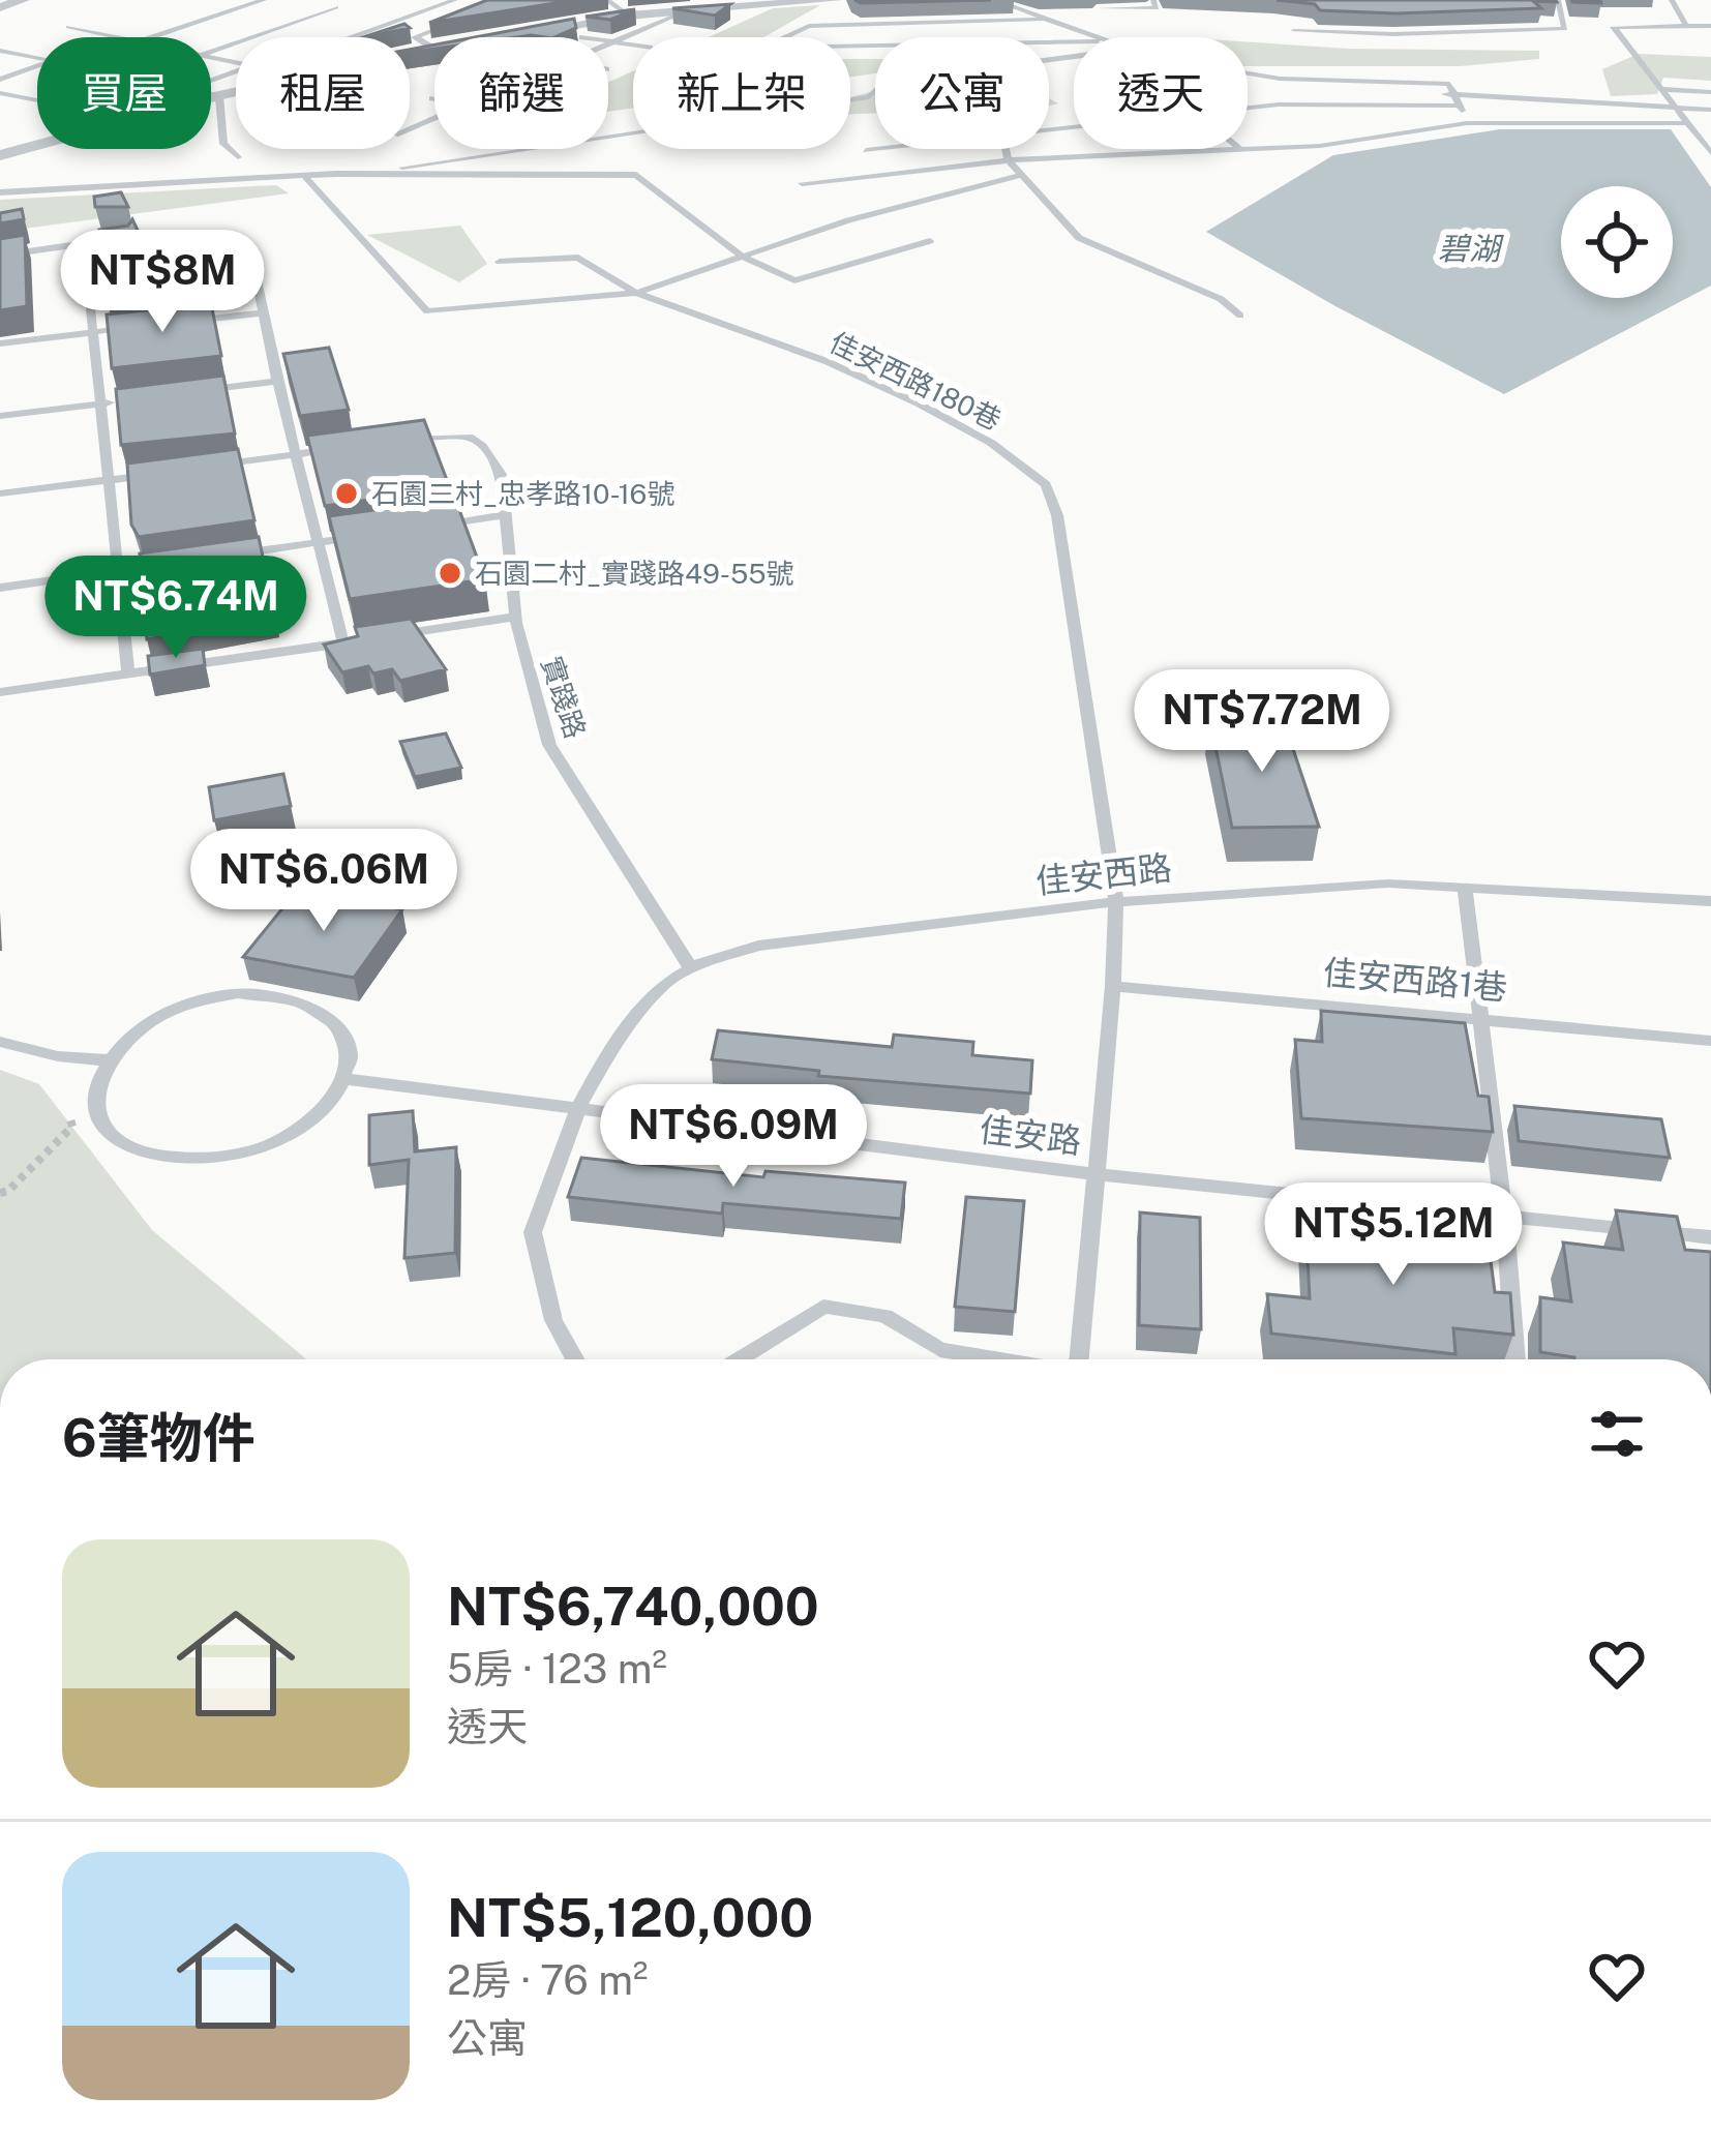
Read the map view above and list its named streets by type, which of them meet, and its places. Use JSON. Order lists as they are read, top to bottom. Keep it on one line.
{"streets":{"lane":["佳安西路180巷","實踐路","佳安西路","佳安西路1巷","佳安路"]},"crossings":[["佳安西路180巷","佳安西路"],["佳安西路180巷","佳安西路1巷"],["佳安西路180巷","佳安路"],["實踐路","佳安西路"],["佳安西路","佳安路"]],"water":["碧湖"],"places":["石園二村_忠孝路10-16號","石園二村_實踐路49-55號"],"page":{"chip":["買屋","租屋","篩選","新上架","公寓","透天"],"price":["NT$8M","NT$6.74M","NT$7.72M","NT$6.06M","NT$6.09M","NT$5.12M"],"heading":"6筆物件","list":[{"name":"NT$6,740,000","note":"5房 · 123 m² · 透天"},{"name":"NT$5,120,000","note":"2房 · 76 m² · 公寓"}]}}
